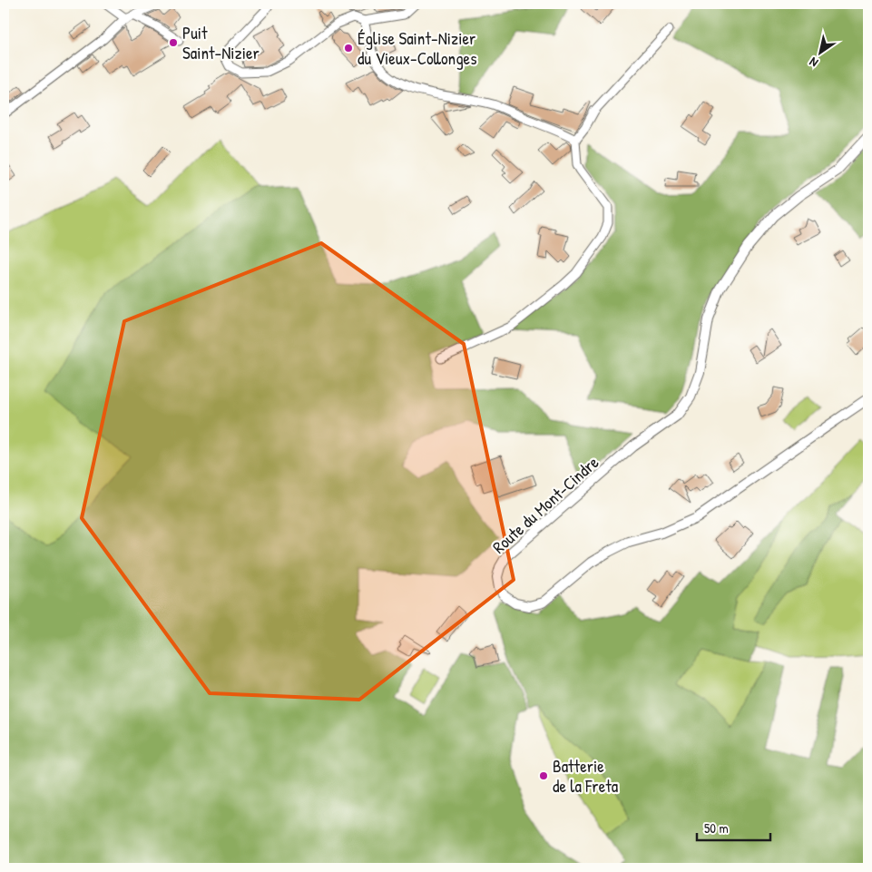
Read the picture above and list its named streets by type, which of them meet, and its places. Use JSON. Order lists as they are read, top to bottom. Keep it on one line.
{"streets":{"street":["Route du Mont-Cindre"]},"places":["Puit Saint-Nizier","Église Saint-Nizier du Vieux-Collonges","Batterie de la Freta"],"scale_bar":"50 m","north":"bottom left"}
